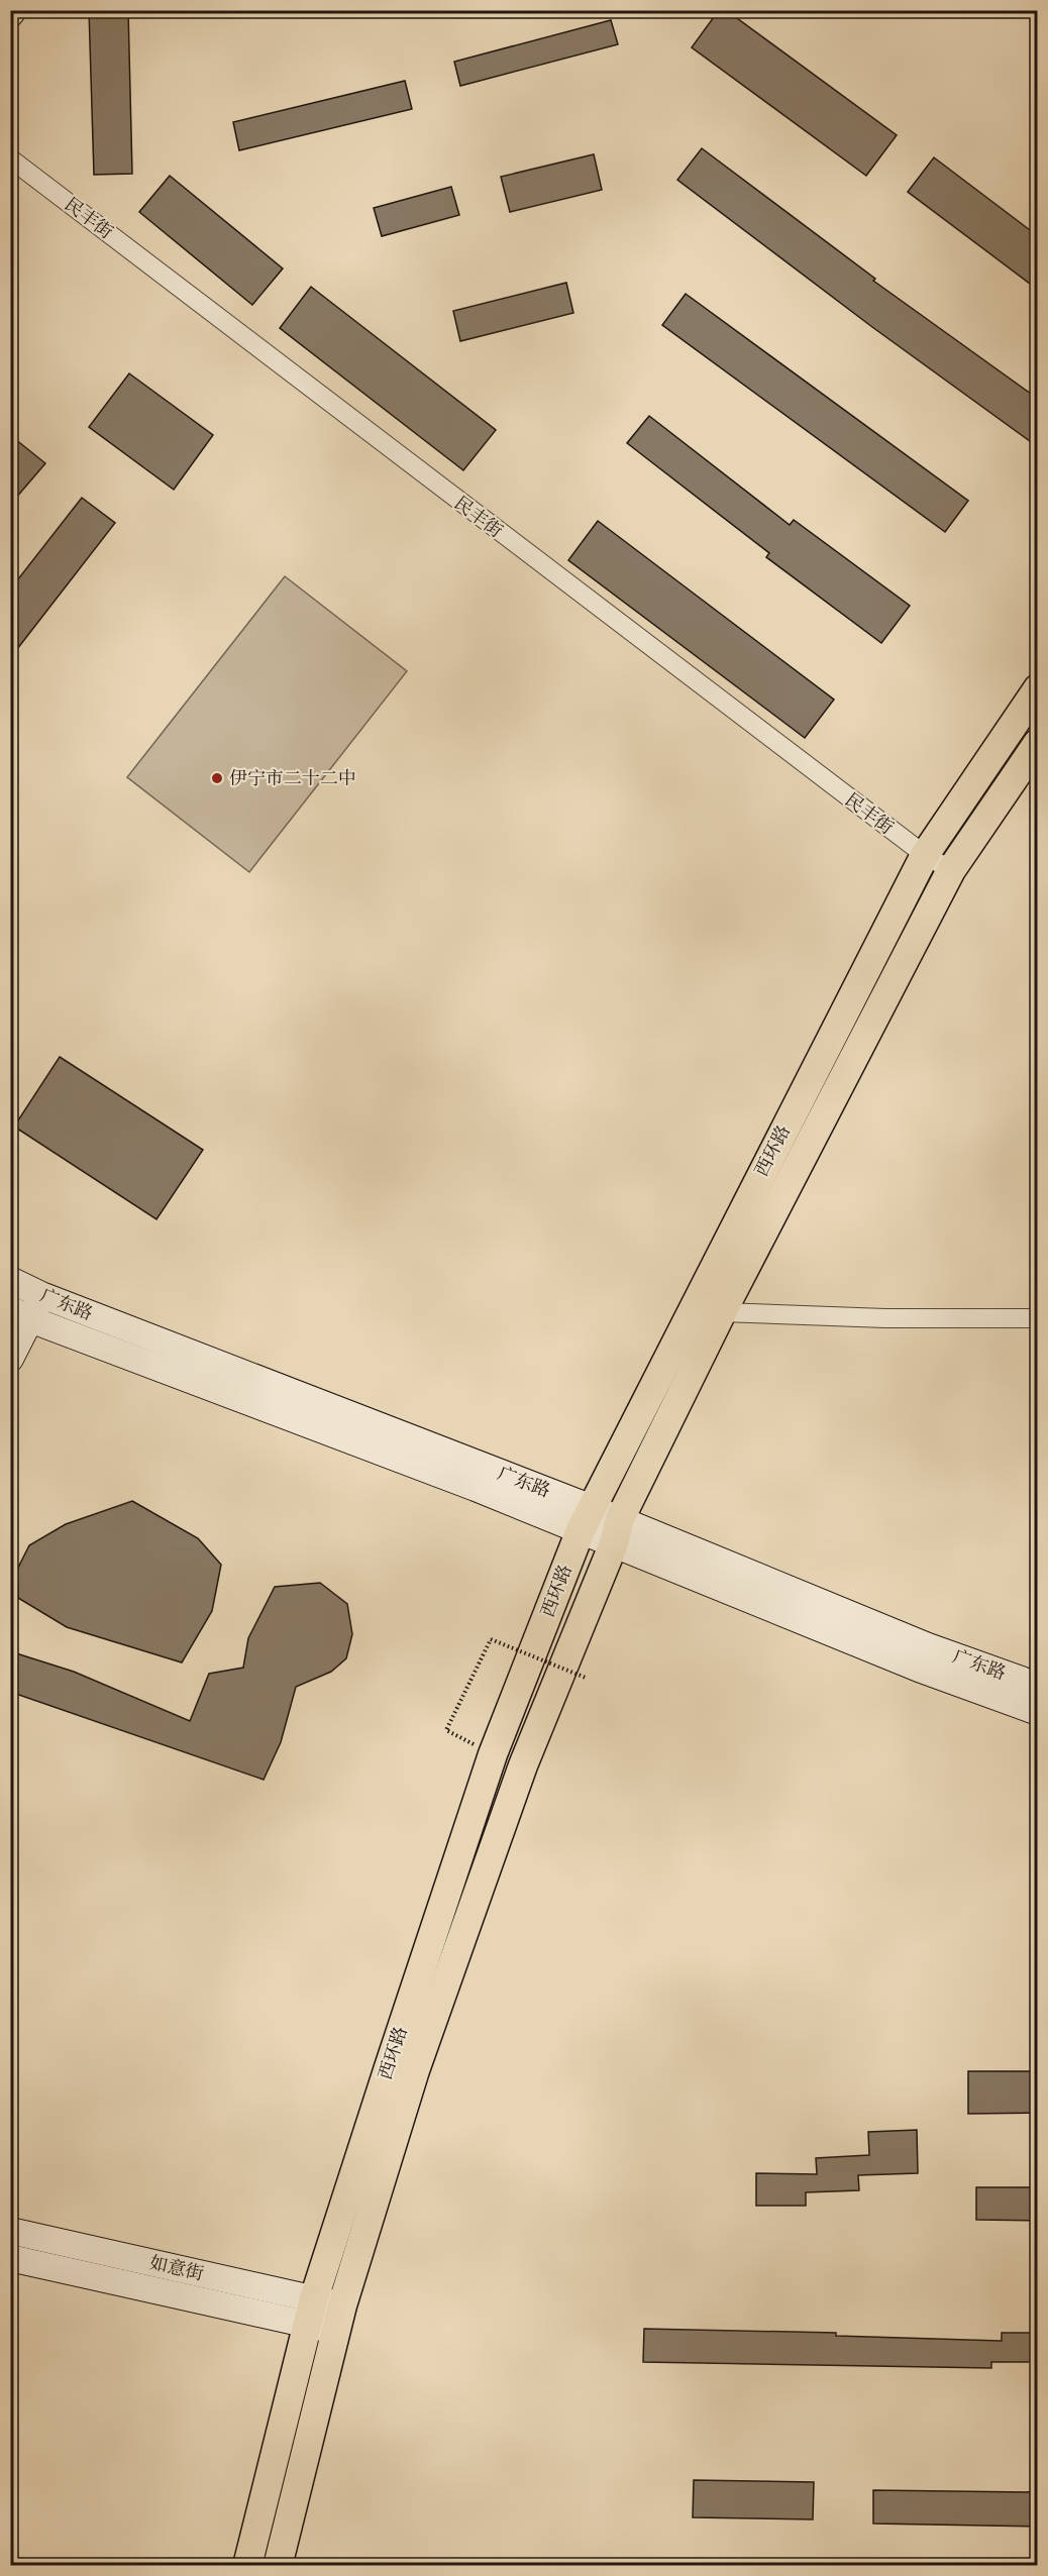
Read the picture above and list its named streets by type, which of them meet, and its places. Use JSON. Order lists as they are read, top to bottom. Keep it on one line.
{"streets":{"main road":["西环路"],"street":["民丰街","广东路","如意街"]},"crossings":[["民丰街","西环路"],["西环路","广东路"],["西环路","如意街"]],"places":["伊宁市二十二中"]}
